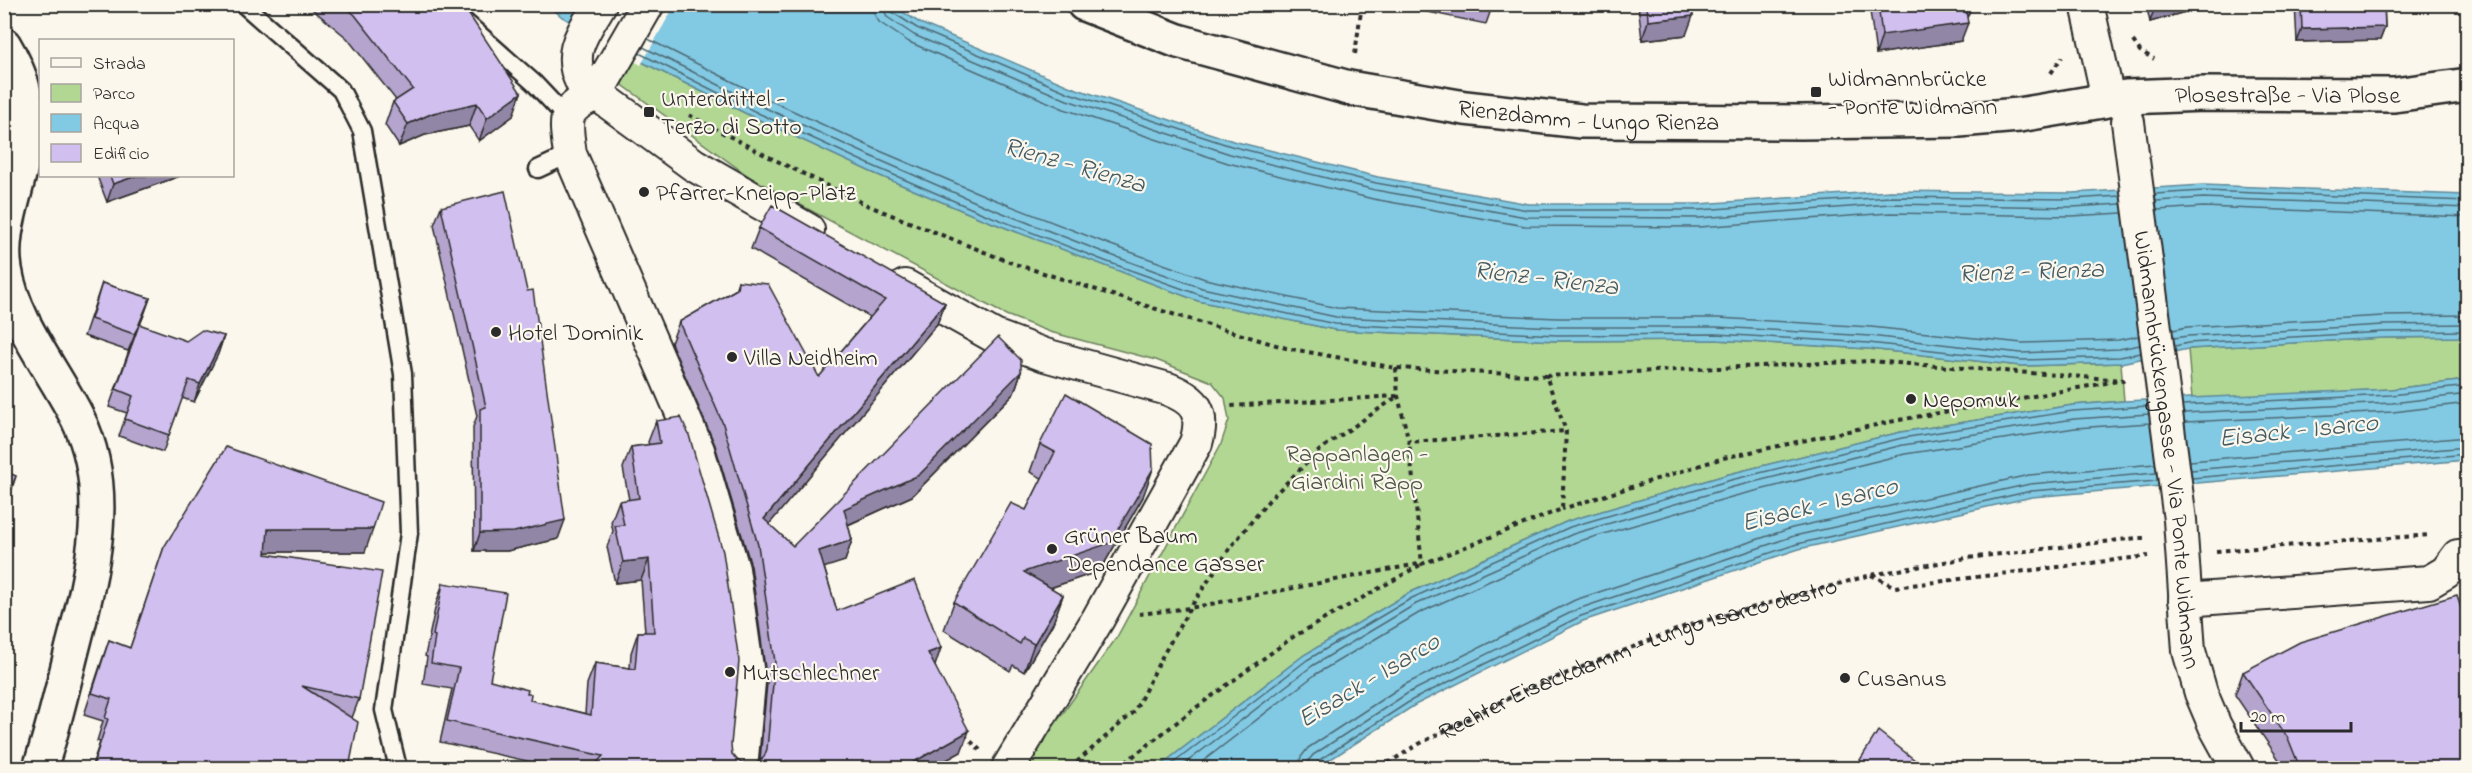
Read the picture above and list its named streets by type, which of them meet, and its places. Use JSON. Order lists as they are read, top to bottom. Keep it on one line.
{"streets":{"street":["Plosestraße - Via Plose","Rienzdamm - Lungo Rienza","Widmannbrückengasse - Via Ponte Widmann"],"path":["Rechter Eisackdamm - Lungo Isarco destro"]},"crossings":[["Plosestraße - Via Plose","Rienzdamm - Lungo Rienza"],["Plosestraße - Via Plose","Widmannbrückengasse - Via Ponte Widmann"],["Rienzdamm - Lungo Rienza","Widmannbrückengasse - Via Ponte Widmann"],["Widmannbrückengasse - Via Ponte Widmann","Rechter Eisackdamm - Lungo Isarco destro"]],"water":["Rienz - Rienza","Eisack - Isarco"],"parks":["Rappanlagen - Giardini Rapp"],"places":{"transit":["Widmannbrücke - Ponte Widmann","Unterdrittel - Terzo di Sotto"],"other":["Pfarrer-Kneipp-Platz","Hotel Dominik","Villa Neidheim","Nepomuk","Grüner Baum Dependance Gasser","Mutschlechner","Cusanus"]},"legend":["Strada","Parco","Acqua","Edificio"],"scale_bar":"20 m"}
